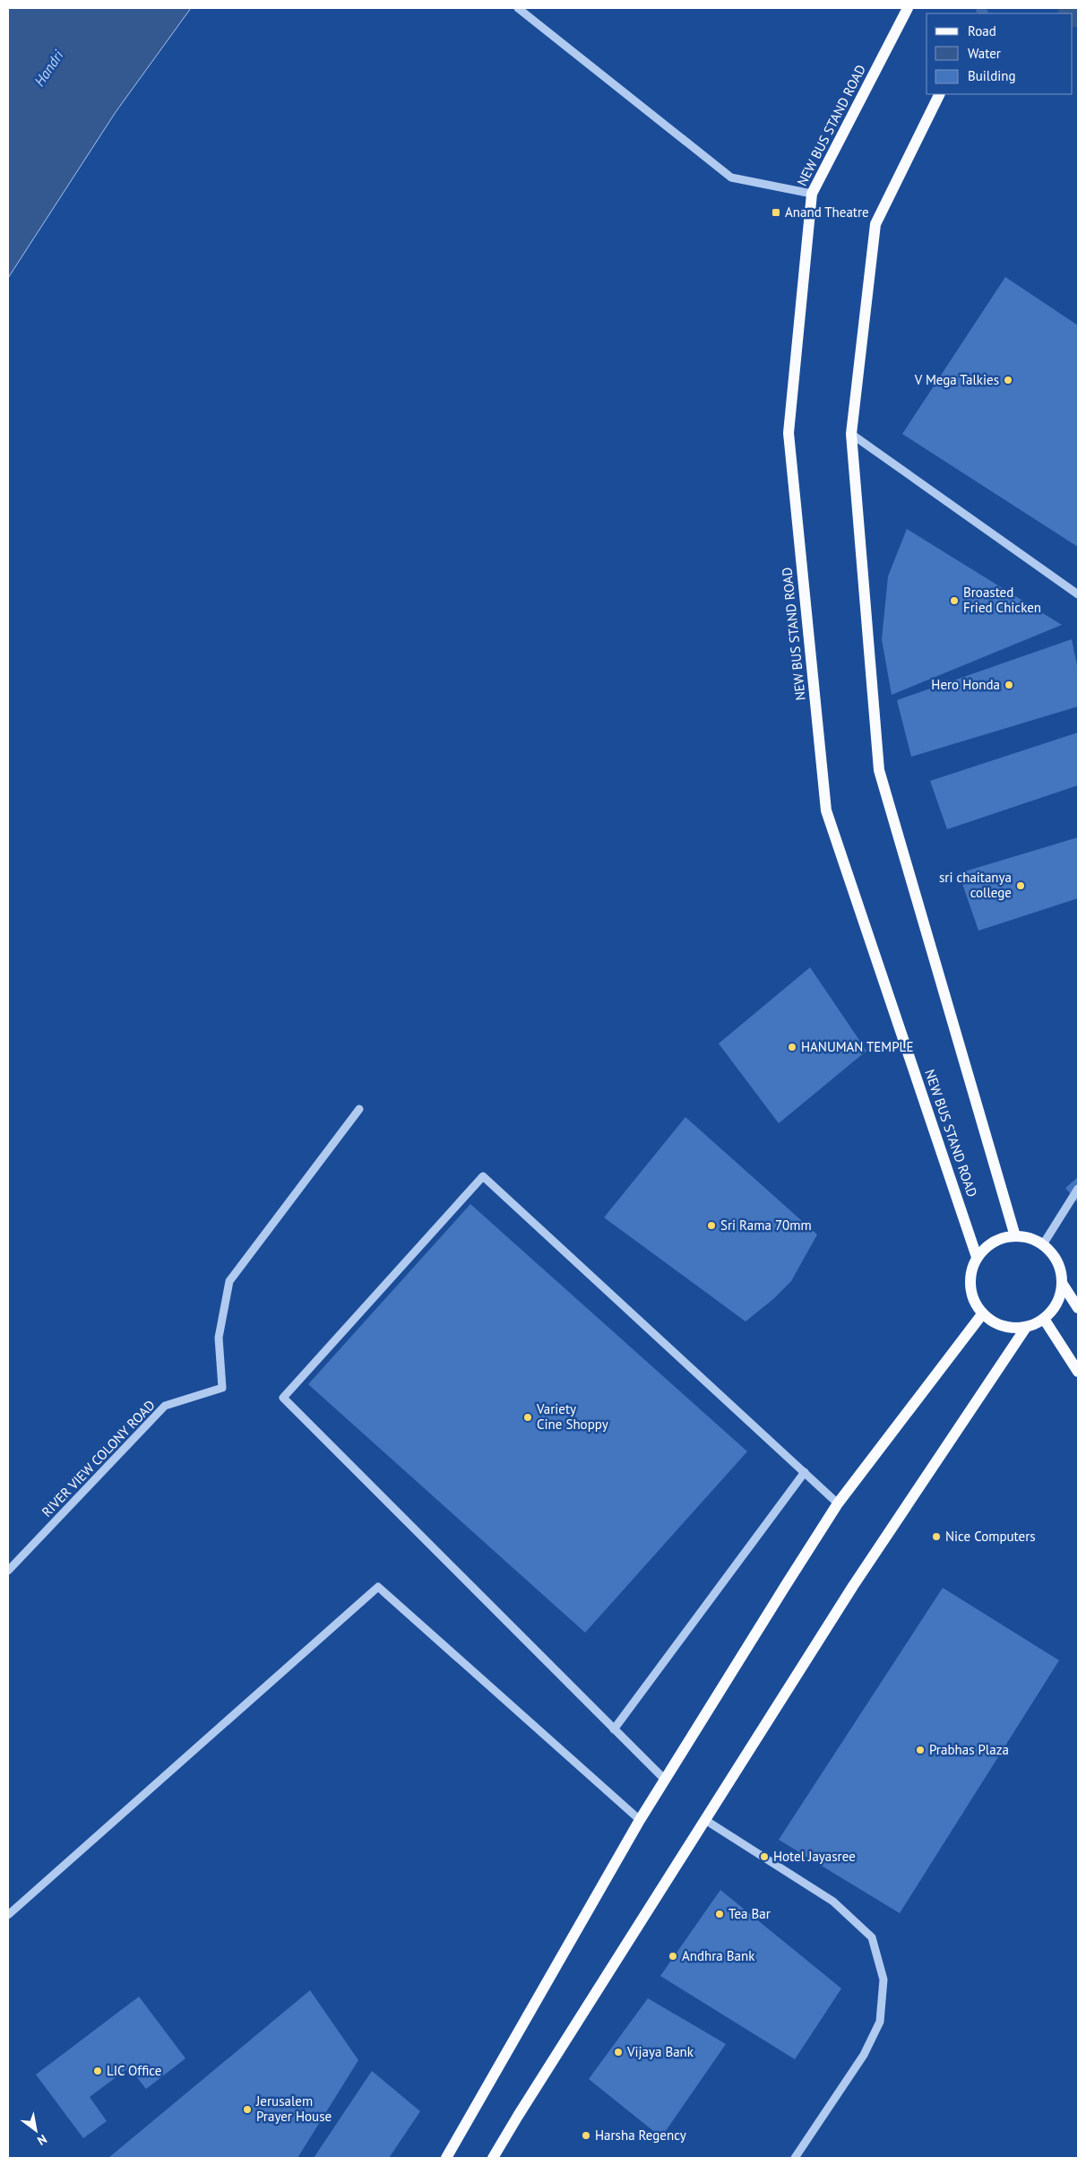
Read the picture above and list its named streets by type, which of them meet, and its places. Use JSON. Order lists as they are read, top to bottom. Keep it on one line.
{"streets":{"main road":["NEW BUS STAND ROAD"],"street":["RIVER VIEW COLONY ROAD"]},"water":["Handri"],"places":{"transit":["Anand Theatre"],"other":["V Mega Talkies","Broasted Fried Chicken","Hero Honda","sri chaitanya college","HANUMAN TEMPLE","Sri Rama 70mm","Variety Cine Shoppy","Nice Computers","Prabhas Plaza","Hotel Jayasree","Tea Bar","Andhra Bank","Vijaya Bank","LIC Office","Jerusalem Prayer House","Harsha Regency"]},"legend":["Road","Water","Building"],"north":"bottom right"}
